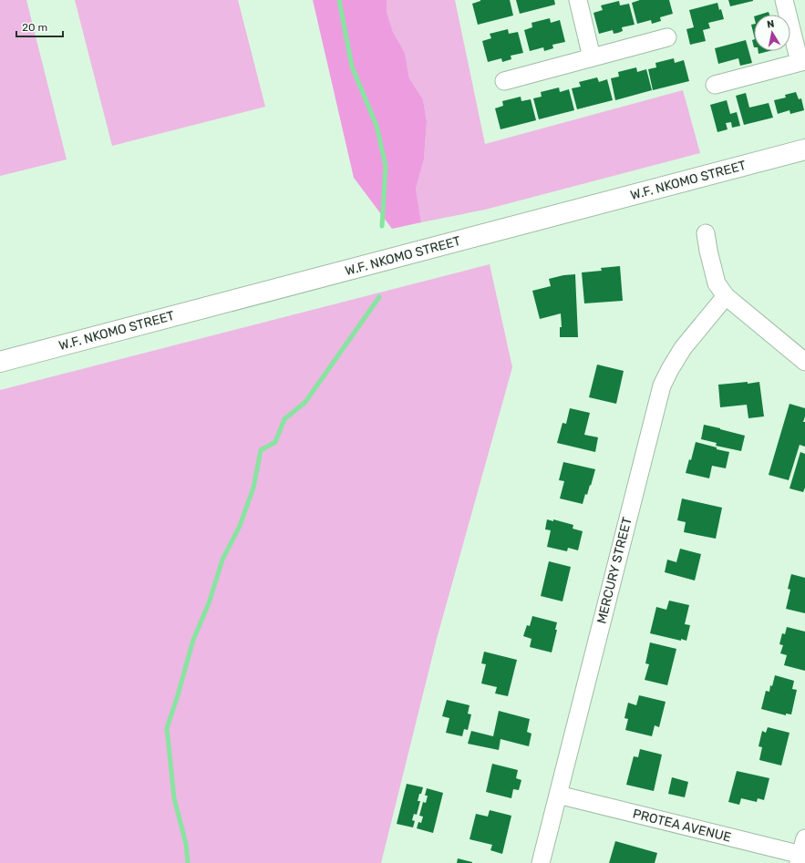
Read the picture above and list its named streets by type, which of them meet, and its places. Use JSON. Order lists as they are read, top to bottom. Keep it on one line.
{"streets":{"main road":["W.F. NKOMO STREET"],"street":["MERCURY STREET","PROTEA AVENUE"]},"crossings":[["MERCURY STREET","PROTEA AVENUE"]],"scale_bar":"20 m","north":"top"}
